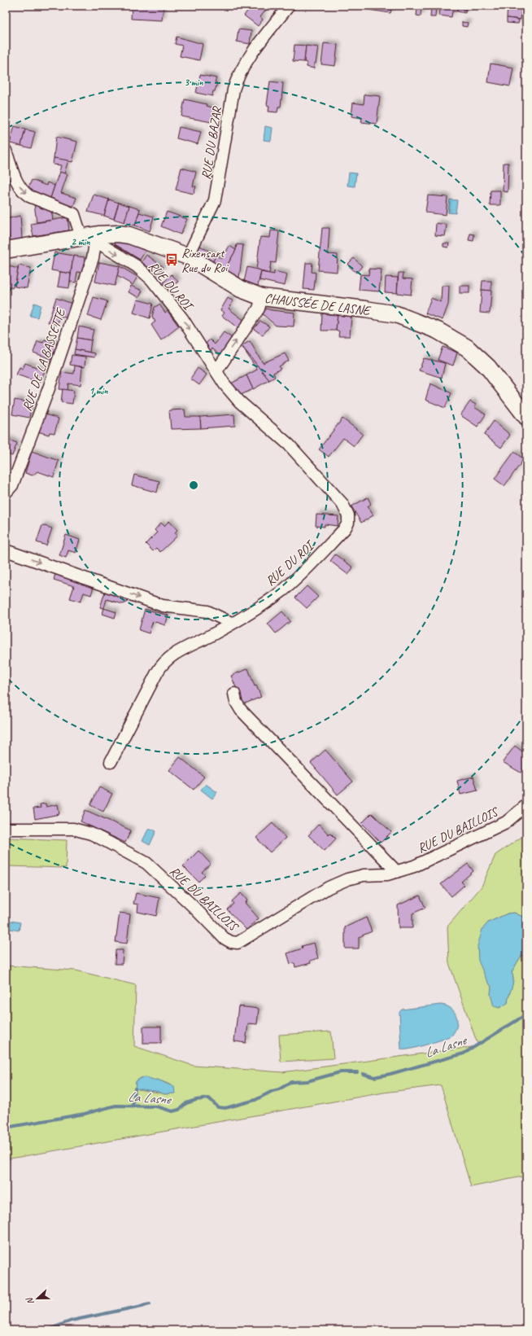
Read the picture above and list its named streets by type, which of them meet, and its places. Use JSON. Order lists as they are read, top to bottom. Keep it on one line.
{"streets":{"street":["RUE DU BAZAR","RUE DU ROI","CHAUSSÉE DE LASNE","RUE DE LA BASSETTE","RUE DU BAILLOIS"]},"crossings":[["RUE DU BAZAR","CHAUSSÉE DE LASNE"],["RUE DU ROI","CHAUSSÉE DE LASNE"],["RUE DU ROI","RUE DE LA BASSETTE"],["CHAUSSÉE DE LASNE","RUE DE LA BASSETTE"]],"water":["La Lasne"],"places":{"bus stop":["Rixensart Rue du Roi"]},"north":"left","rings":["3 min","2 min","1 min"]}
